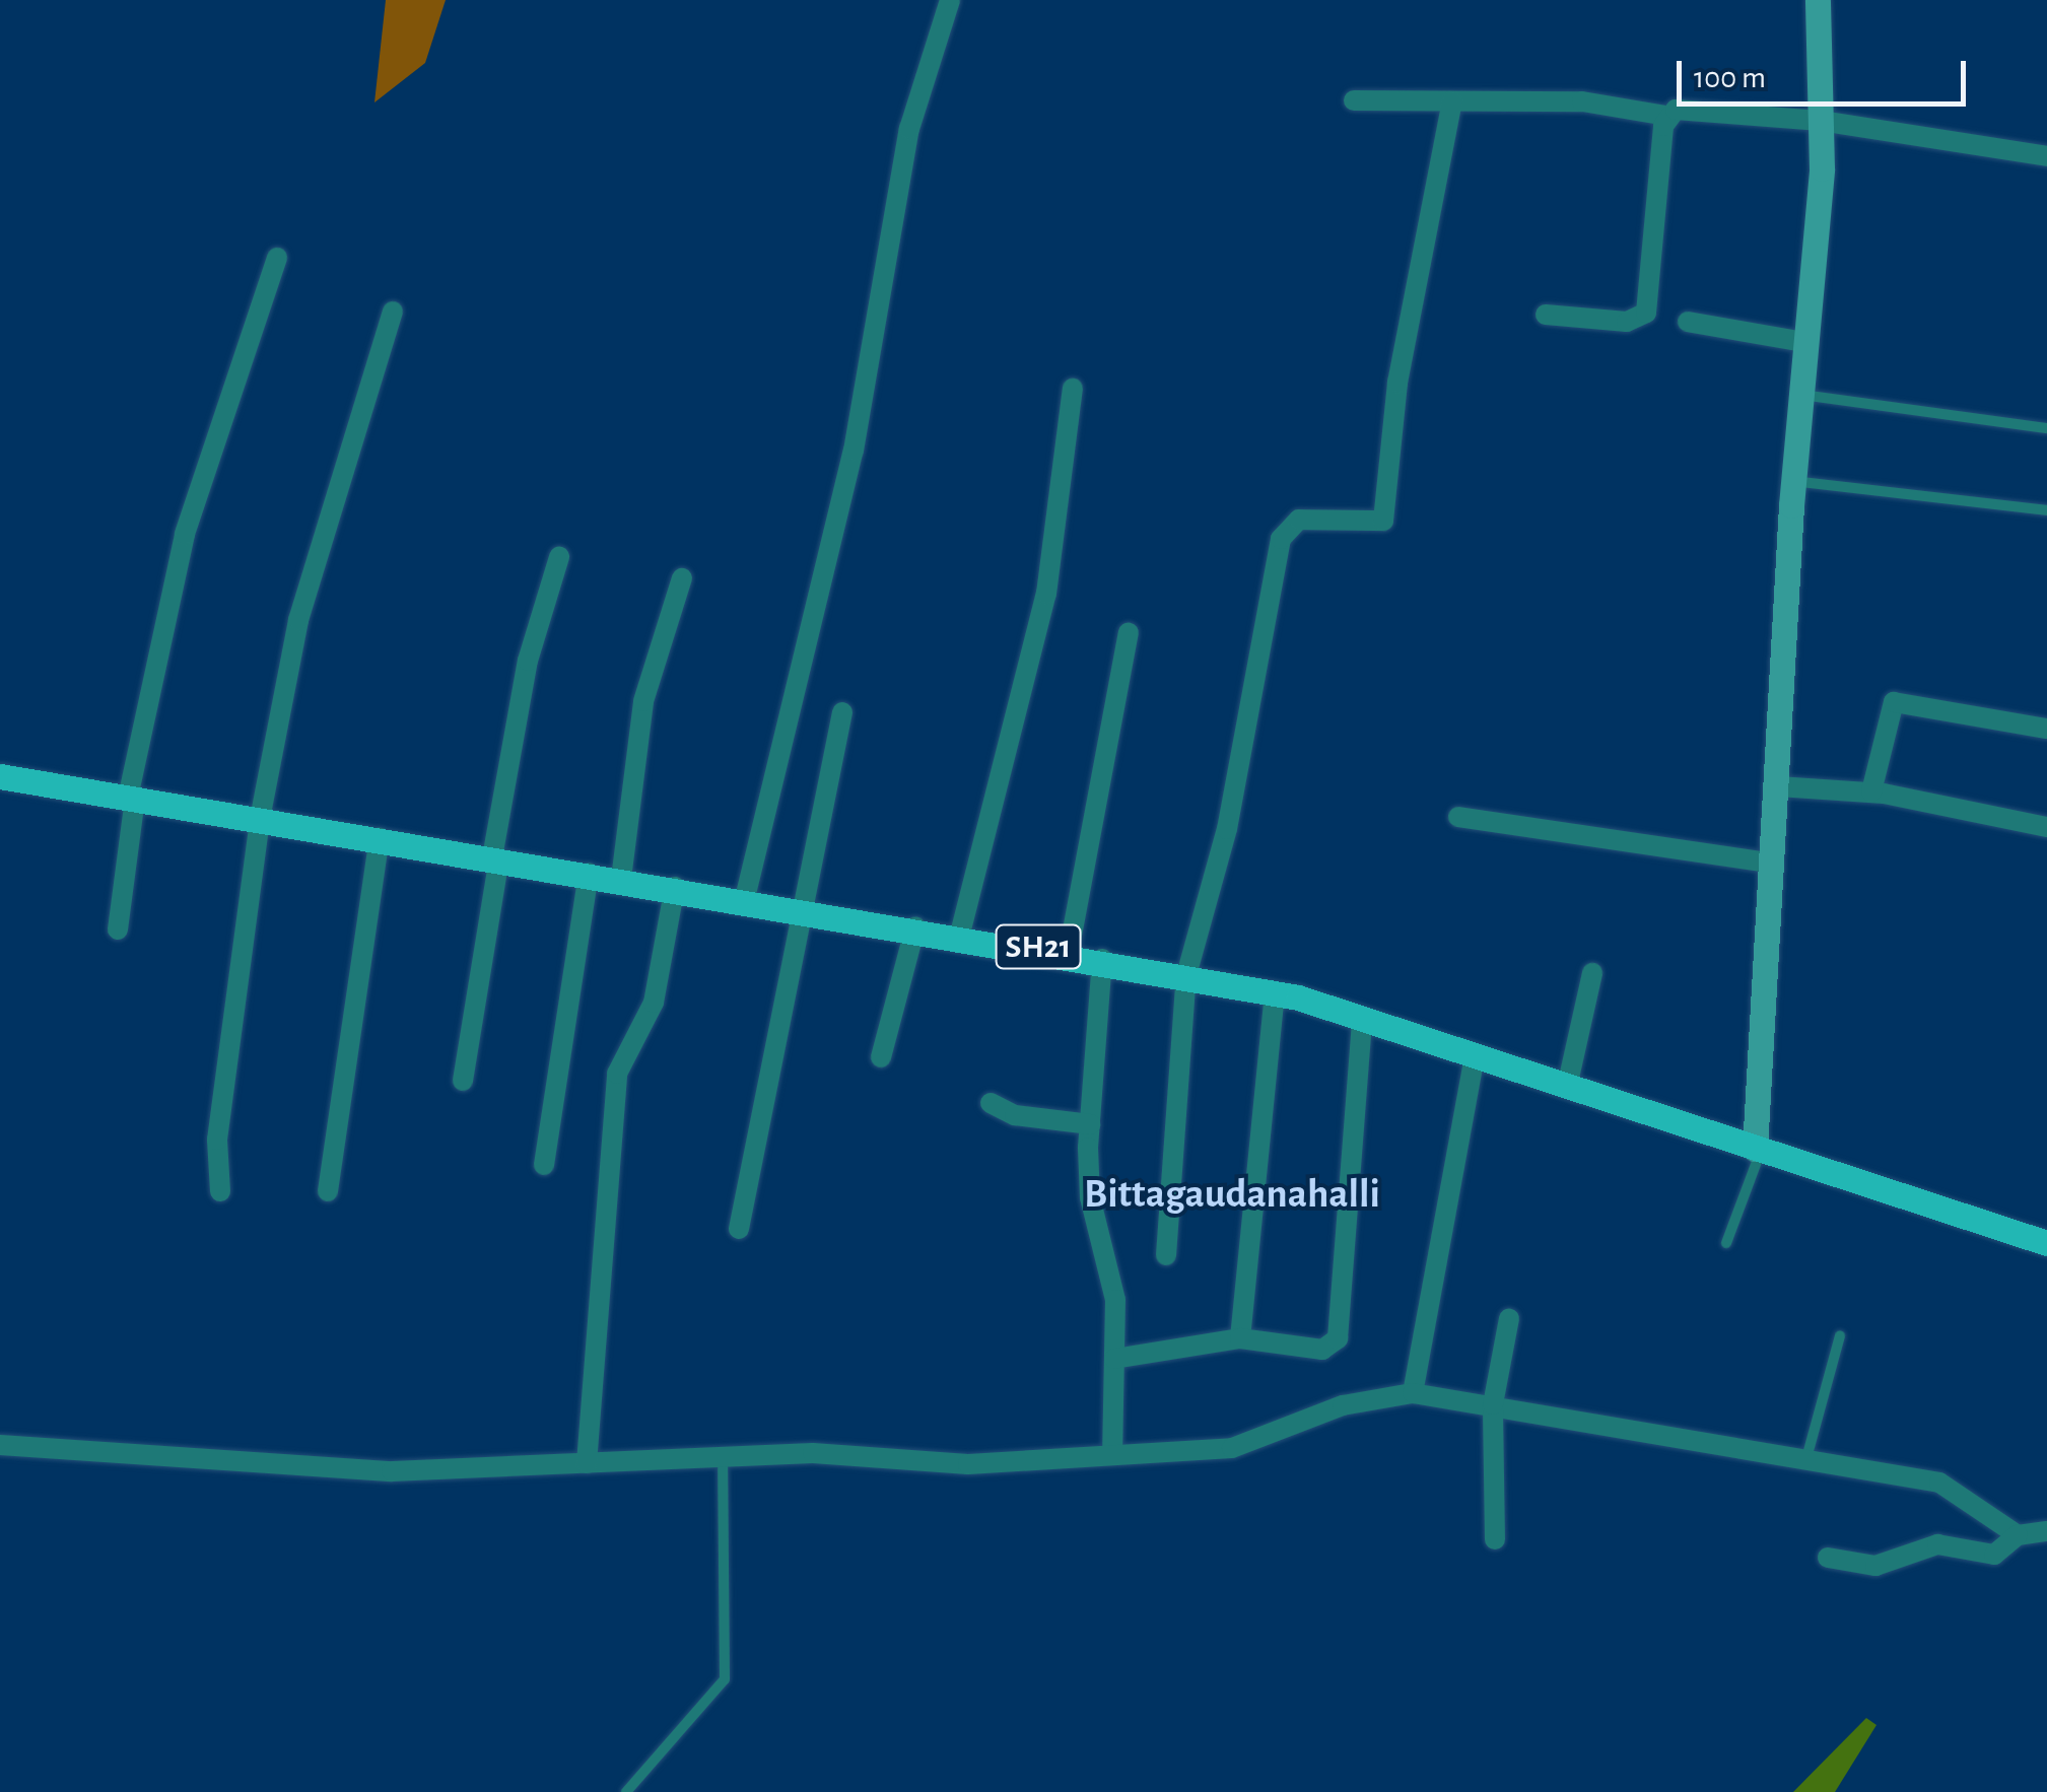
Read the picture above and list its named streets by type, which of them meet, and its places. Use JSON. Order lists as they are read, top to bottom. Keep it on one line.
{"streets":{"main road":["SH21"]},"districts":["Bittagaudanahalli"],"scale_bar":"100 m"}
